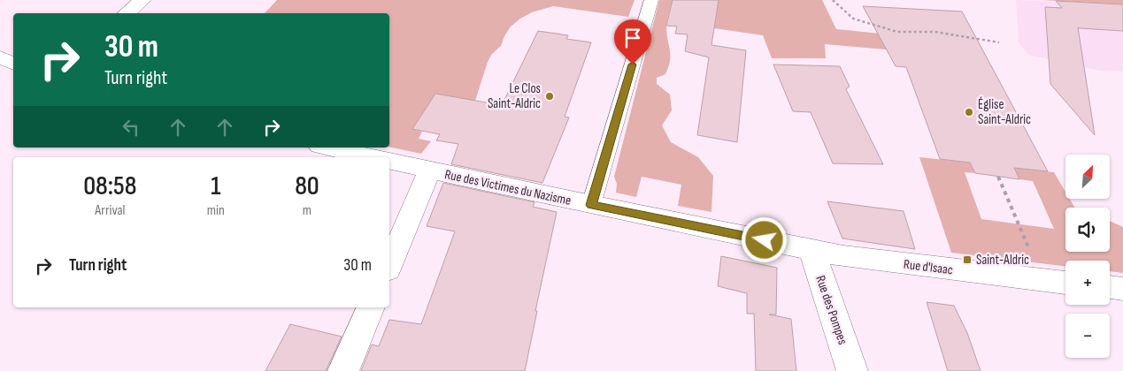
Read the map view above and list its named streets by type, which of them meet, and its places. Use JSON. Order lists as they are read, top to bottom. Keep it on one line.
{"streets":{"street":["Rue des Victimes du Nazisme","Rue d'Isaac","Rue des Pompes"]},"crossings":[["Rue des Victimes du Nazisme","Rue d'Isaac"],["Rue des Victimes du Nazisme","Rue des Pompes"],["Rue d'Isaac","Rue des Pompes"]],"places":{"other":["Le Clos Saint-Aldric","Église Saint-Aldric"],"transit":["Saint-Aldric"]},"north":"top right","page":{"turn":["30 m","Turn right"],"map_buttons":["+","−"],"eta":["08:58","Arrival","1","min","80","m"],"list":[{"name":"Turn right","value":"30 m"}]}}
